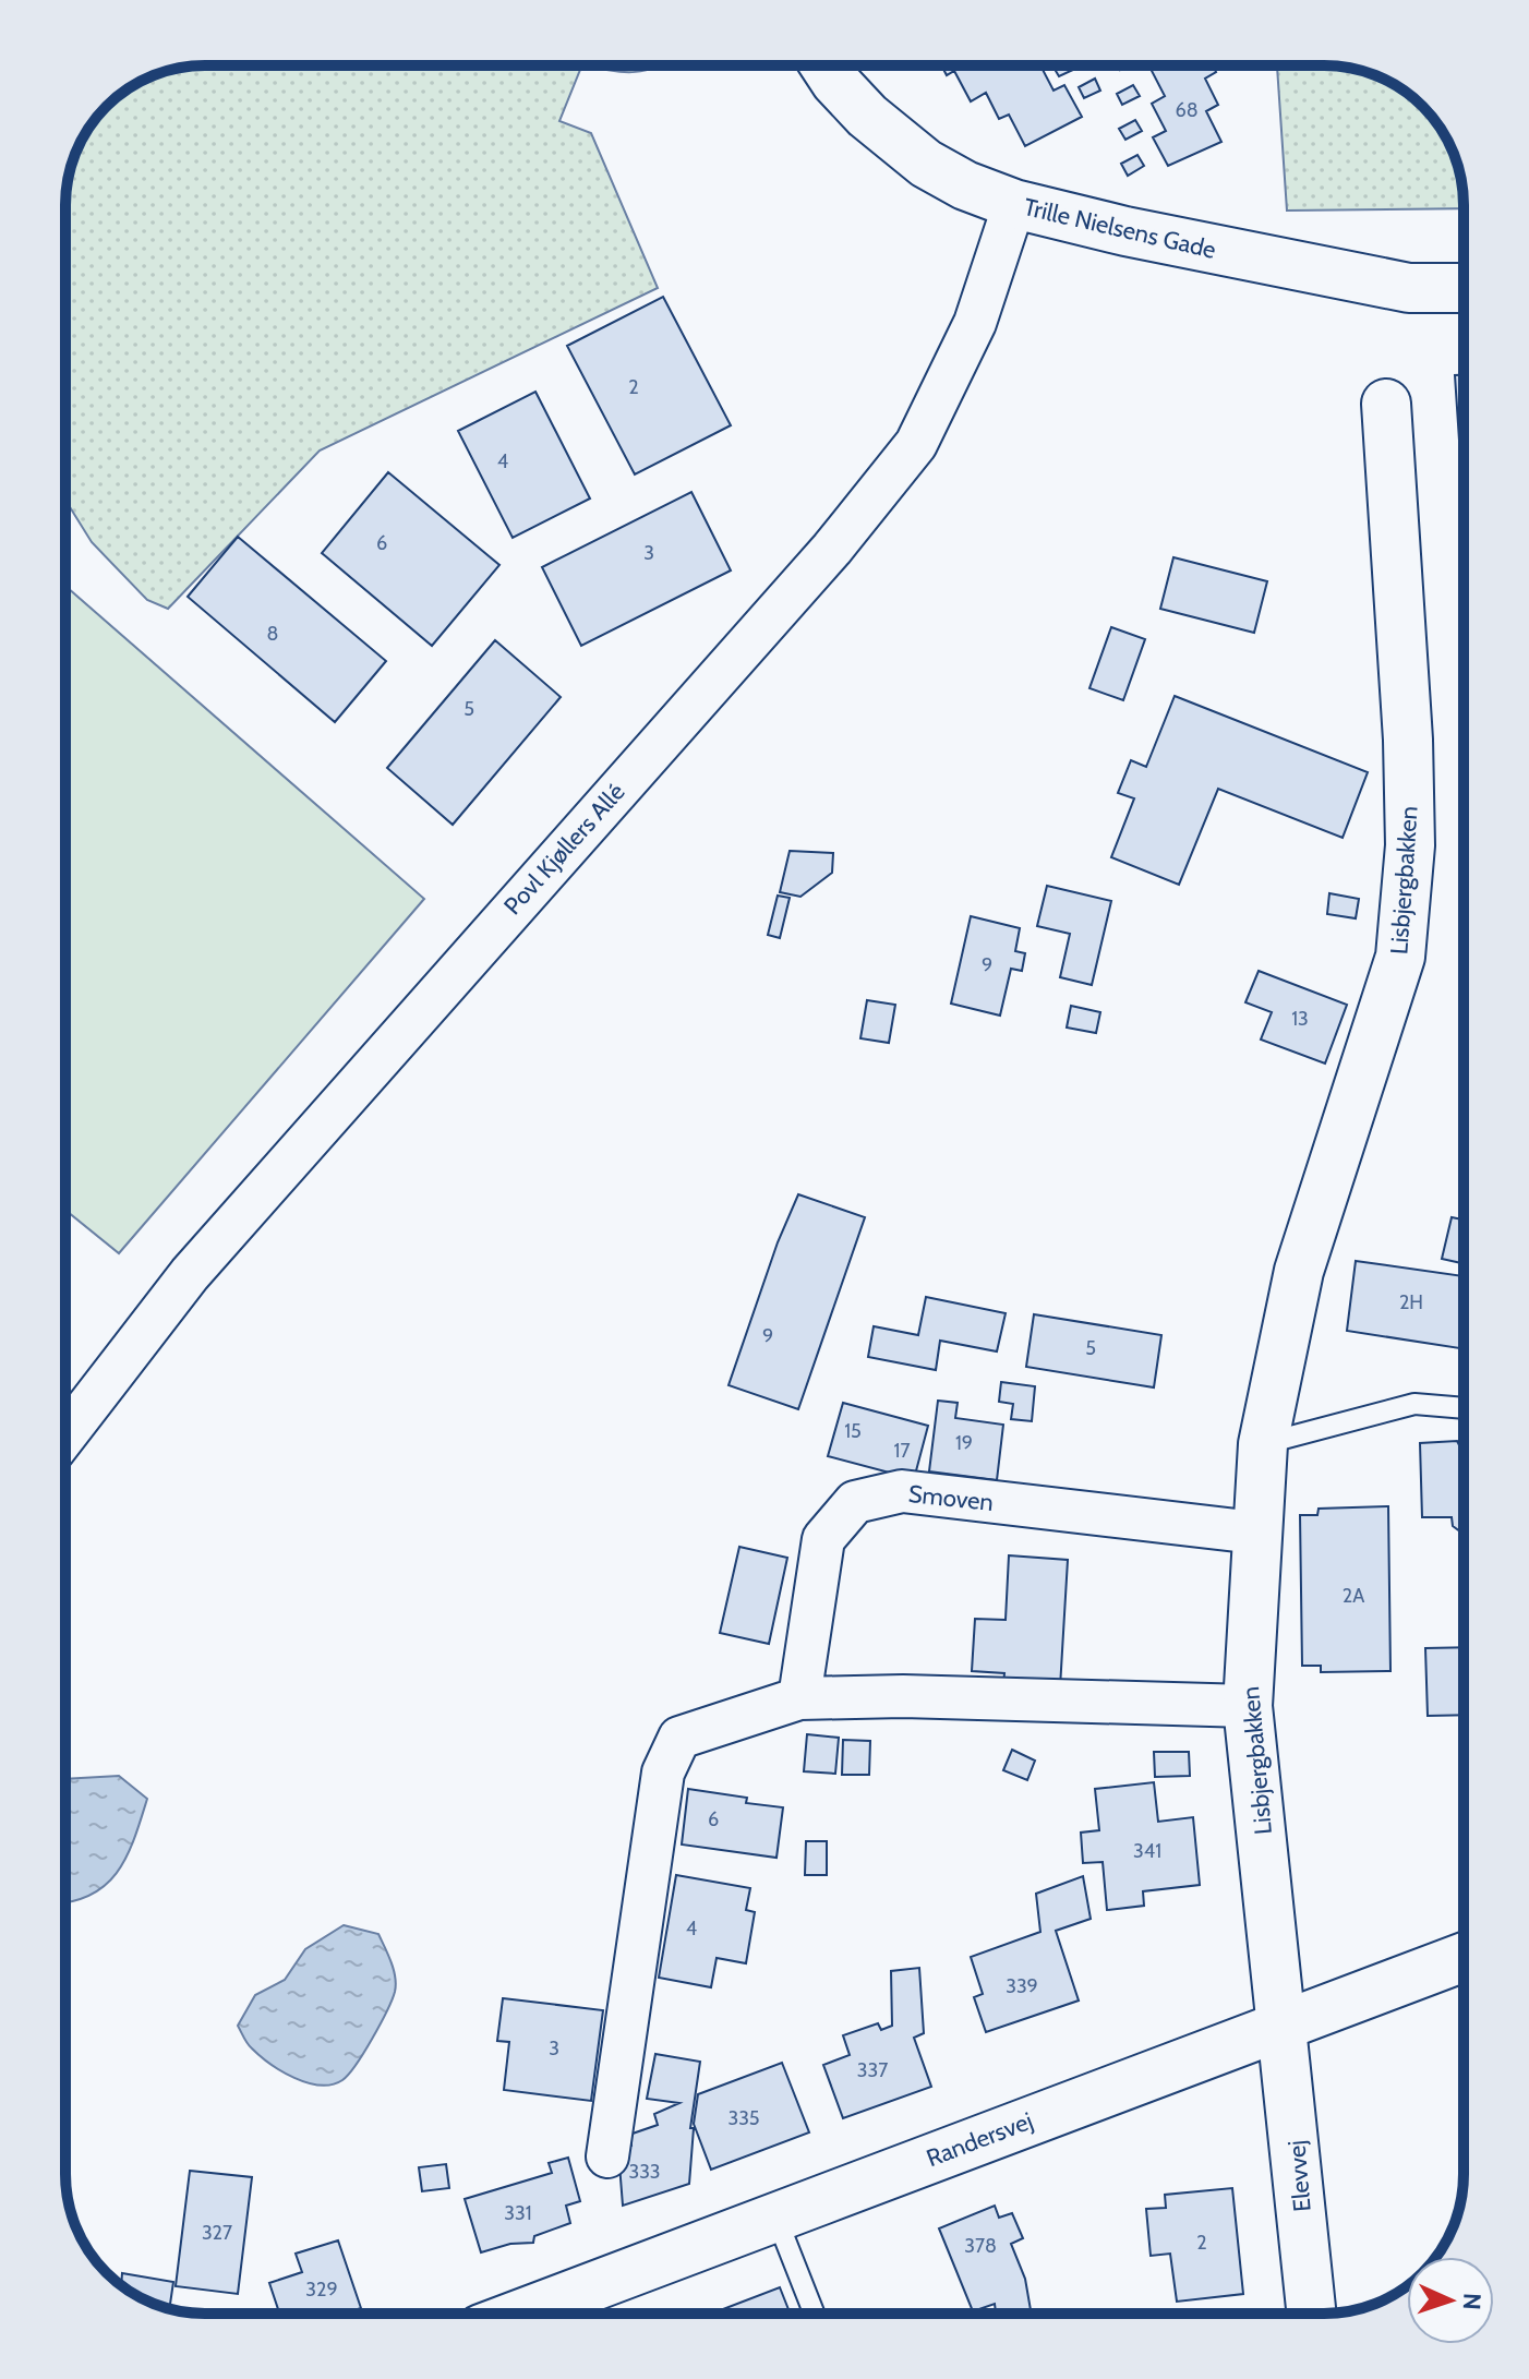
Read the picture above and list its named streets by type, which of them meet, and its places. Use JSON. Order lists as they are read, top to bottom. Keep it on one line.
{"streets":{"street":["Trille Nielsens Gade","Povl Kjøllers Allé","Lisbjergbakken","Smoven","Randersvej","Elevvej"]},"crossings":[["Trille Nielsens Gade","Povl Kjøllers Allé"],["Lisbjergbakken","Smoven"],["Lisbjergbakken","Randersvej"],["Lisbjergbakken","Elevvej"],["Randersvej","Elevvej"]],"house_numbers":["68","2","4","6","3","8","5","9","13","2H","9","5","15","19","17","2A","6","341","4","339","3","337","335","333","331","327","2","378","329"],"north":"right"}
